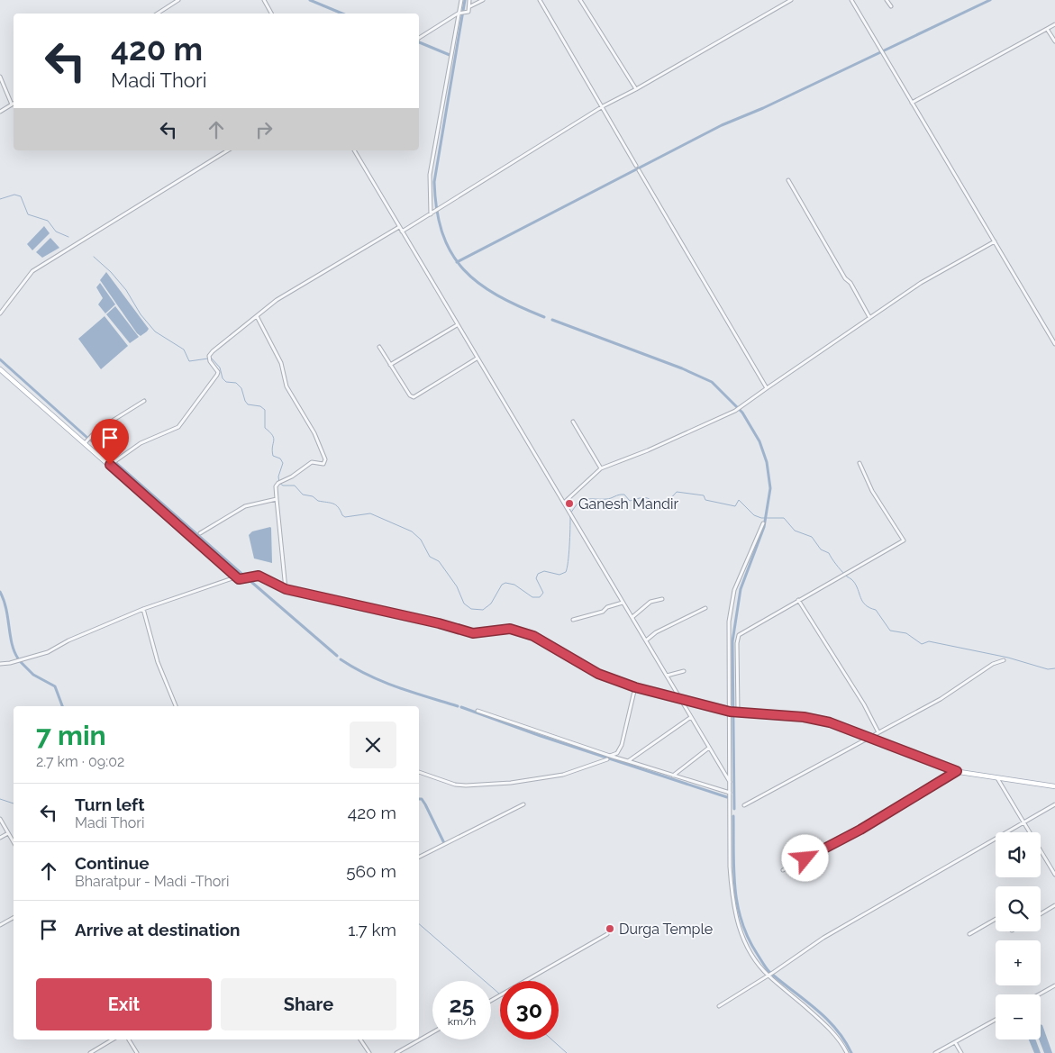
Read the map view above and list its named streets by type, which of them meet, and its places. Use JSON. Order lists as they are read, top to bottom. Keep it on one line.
{"places":["Ganesh Mandir","Durga Temple"],"page":{"turn":["420 m","Madi Thori"],"heading":["7 min","2.7 km · 09:02"],"list":[{"name":"Turn left","note":"Madi Thori","value":"420 m"},{"name":"Continue","note":"Bharatpur - Madi -Thori","value":"560 m"},{"name":"Arrive at destination","value":"1.7 km"}],"map_buttons":["+","−"],"buttons":["Exit","Share"],"speed":"25 km/h","limit":"30"}}
